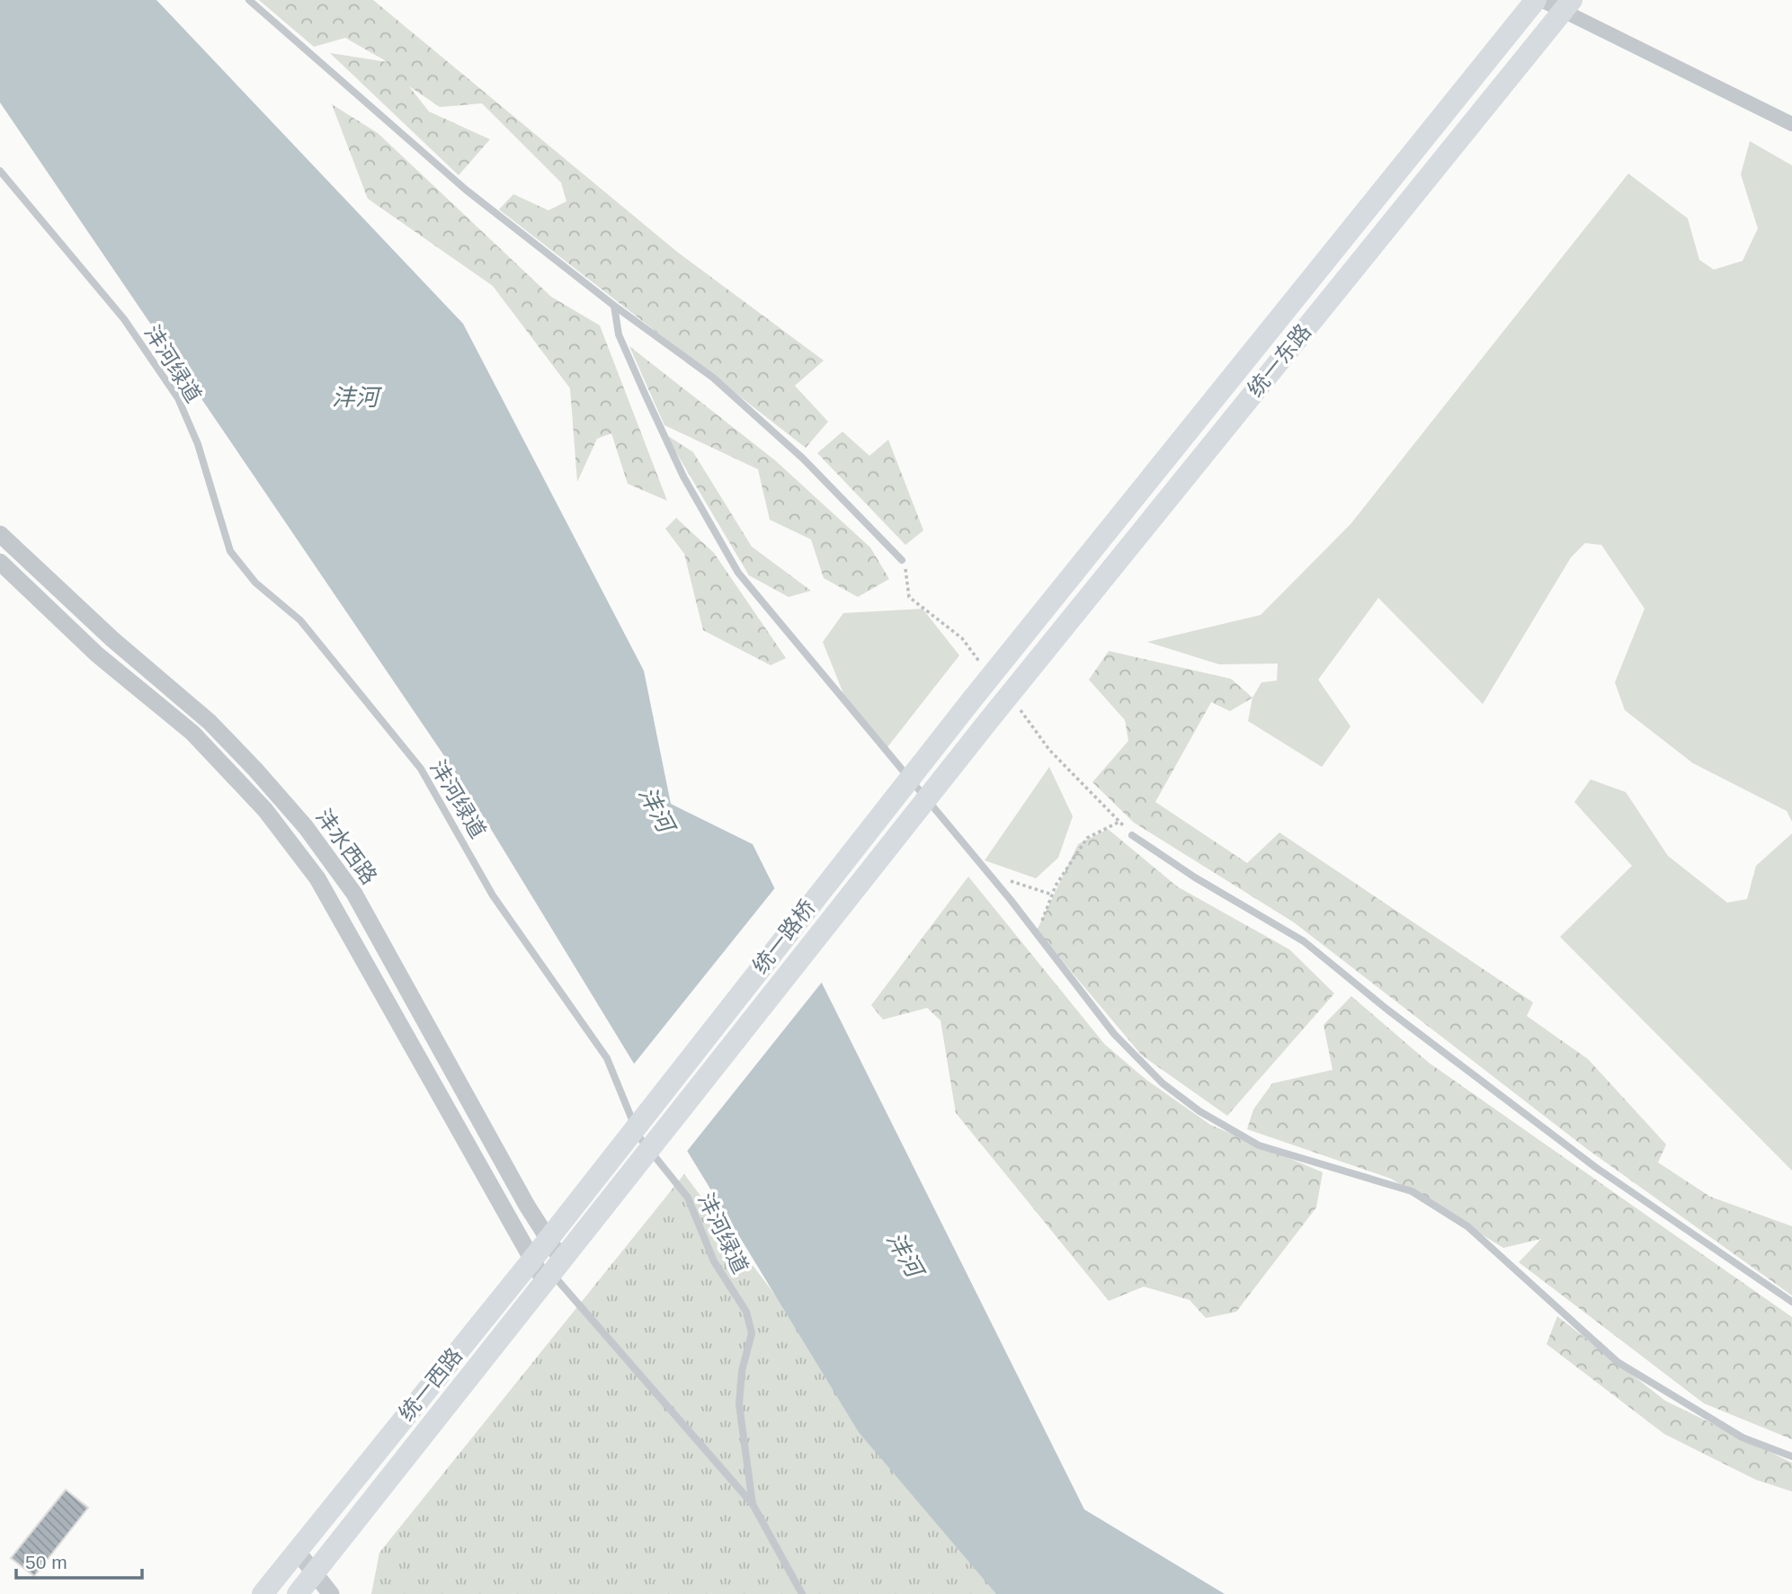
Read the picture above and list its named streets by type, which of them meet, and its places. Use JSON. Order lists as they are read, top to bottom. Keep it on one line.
{"streets":{"main road":["统一东路","统一路桥","统一西路"],"street":["沣水西路"],"lane":["沣河绿道"]},"crossings":[["统一东路","统一路桥"],["沣水西路","统一西路"],["统一路桥","统一西路"]],"water":["沣河"],"scale_bar":"50 m"}
